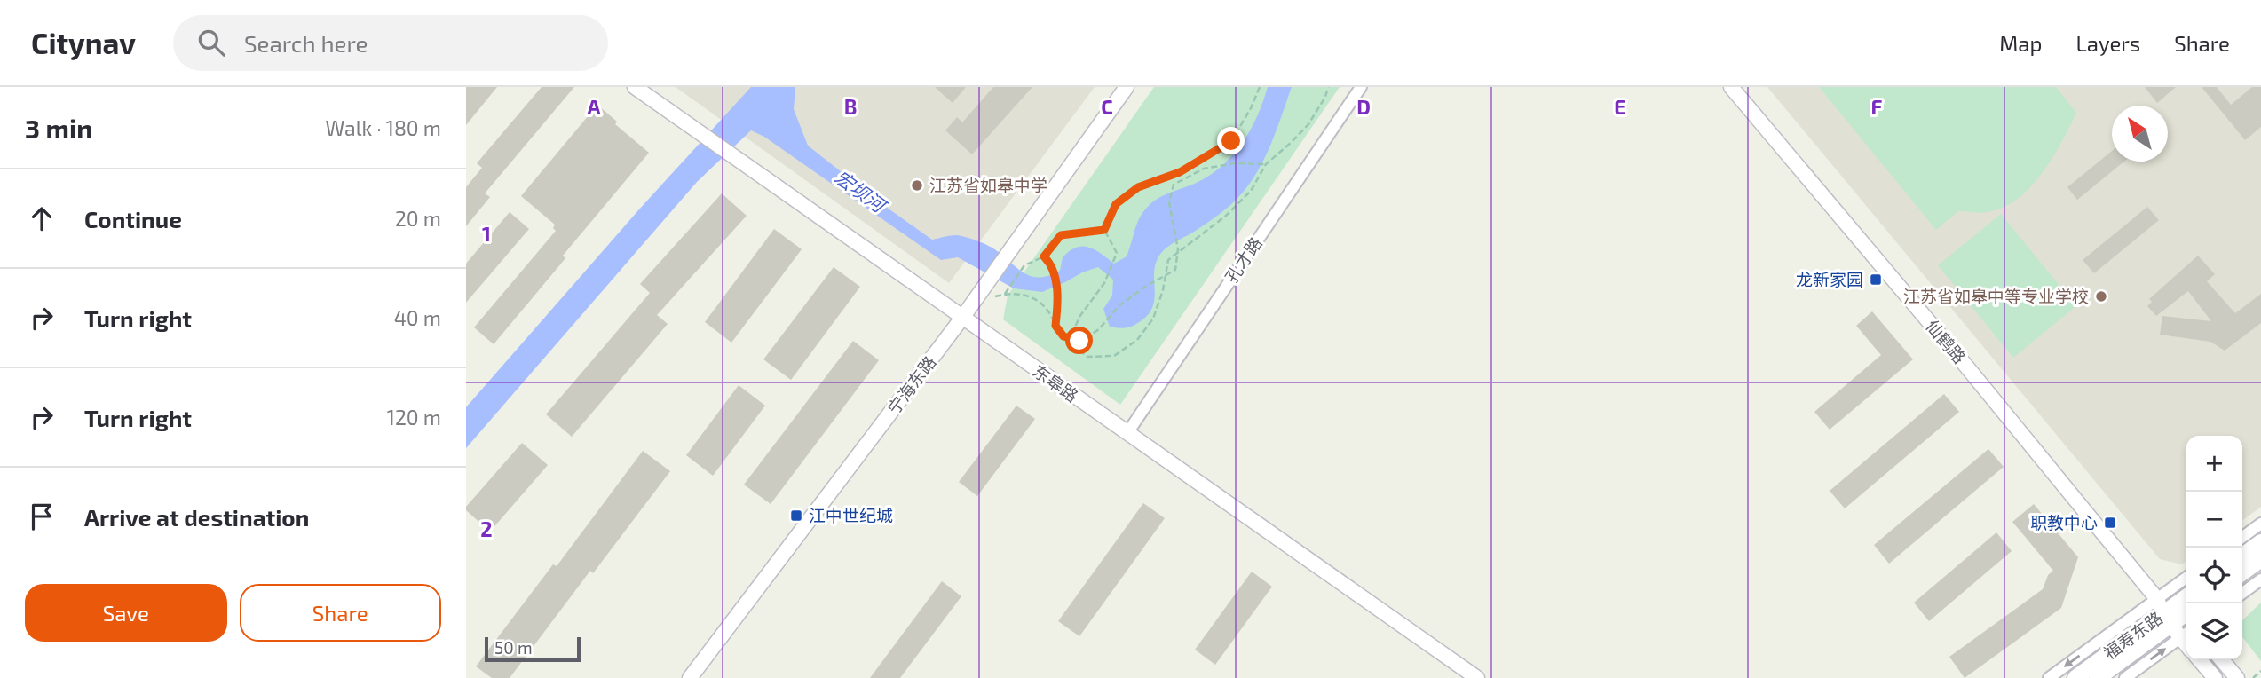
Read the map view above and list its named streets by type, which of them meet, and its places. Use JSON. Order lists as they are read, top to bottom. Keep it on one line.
{"streets":{"main road":["福寿东路"],"street":["孔才路","仙鹤路","东皋路","宁海东路"]},"crossings":[["孔才路","东皋路"],["仙鹤路","福寿东路"],["东皋路","宁海东路"]],"water":["宏坝河"],"places":{"other":["江苏省如皋中学","江苏省如皋中等专业学校"],"transit":["龙新家园","江中世纪城","职教中心"]},"scale_bar":"50 m","north":"top left","page":{"header":"Citynav","search":"Search here","nav":["Map","Layers","Share"],"heading":["3 min","Walk · 180 m"],"list":[["Continue","20 m"],["Turn right","40 m"],["Turn right","120 m"],"Arrive at destination"],"map_buttons":["+","−"],"buttons":["Save","Share"],"scale":"50 m"},"grid":{"columns":["A","B","C","D","E","F"],"rows":["1","2"]}}
